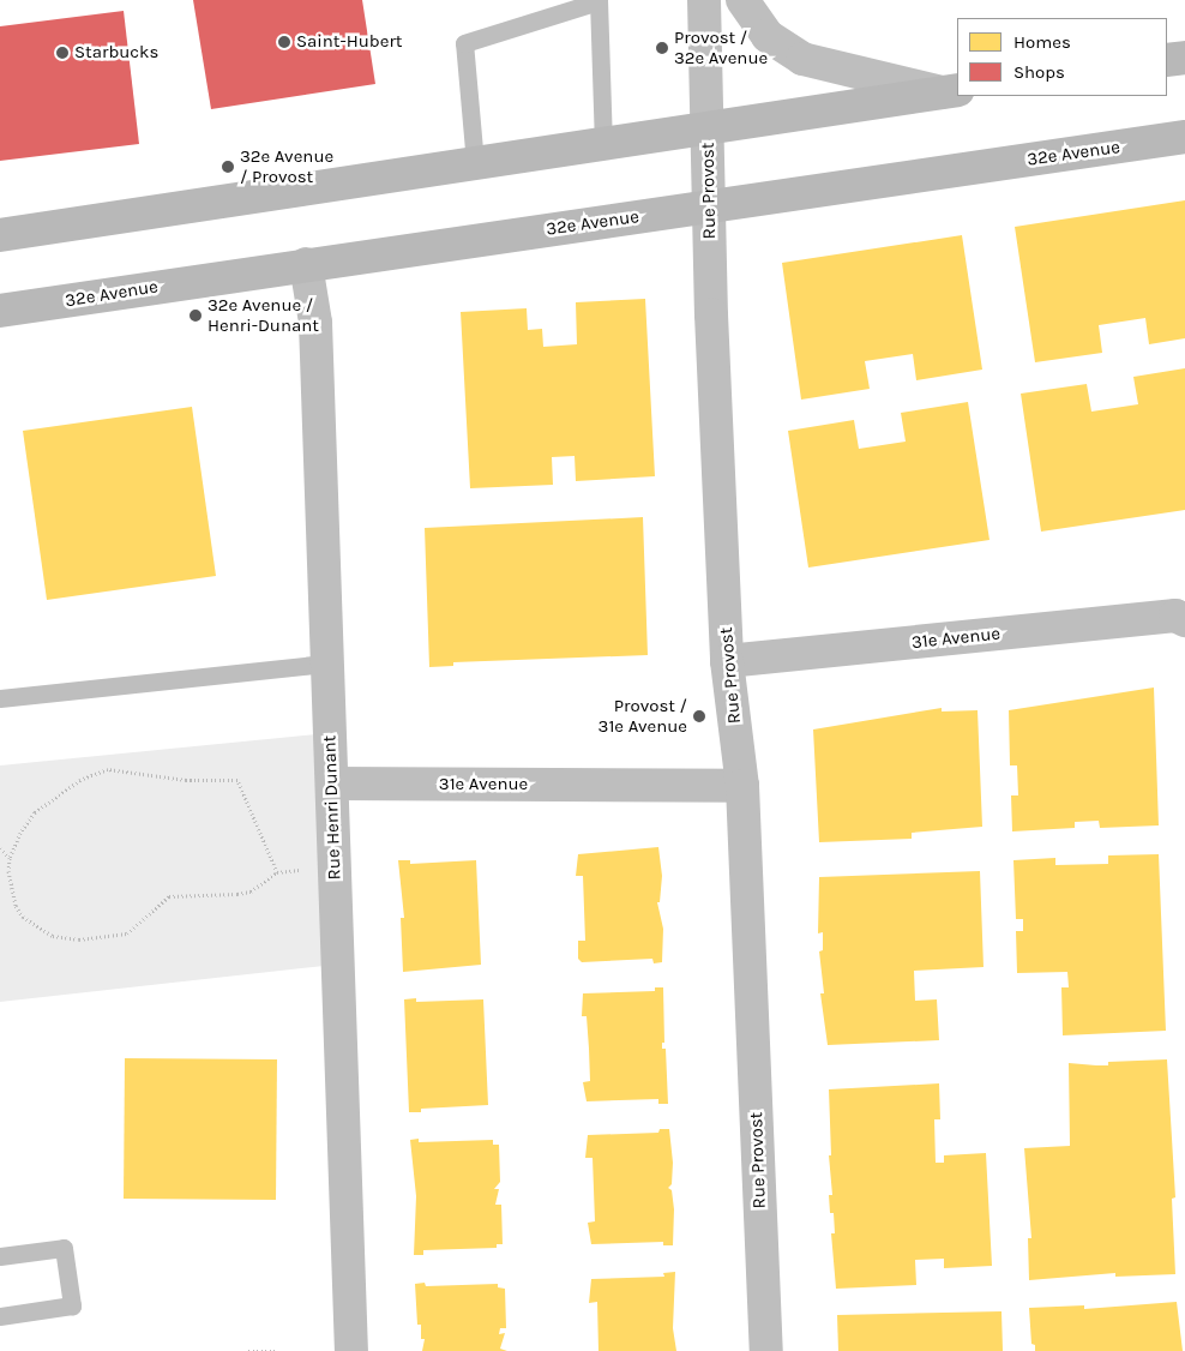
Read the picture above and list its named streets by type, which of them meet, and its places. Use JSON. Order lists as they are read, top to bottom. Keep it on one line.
{"streets":{"main road":["32e Avenue"],"street":["Rue Provost","31e Avenue","Rue Henri Dunant"]},"crossings":[["32e Avenue","Rue Provost"],["32e Avenue","Rue Henri Dunant"],["Rue Provost","31e Avenue"],["31e Avenue","Rue Henri Dunant"]],"places":["Saint-Hubert","Provost / 32e Avenue","Starbucks","32e Avenue / Provost","32e Avenue / Henri-Dunant","Provost / 31e Avenue"],"legend":["Homes","Shops"]}
